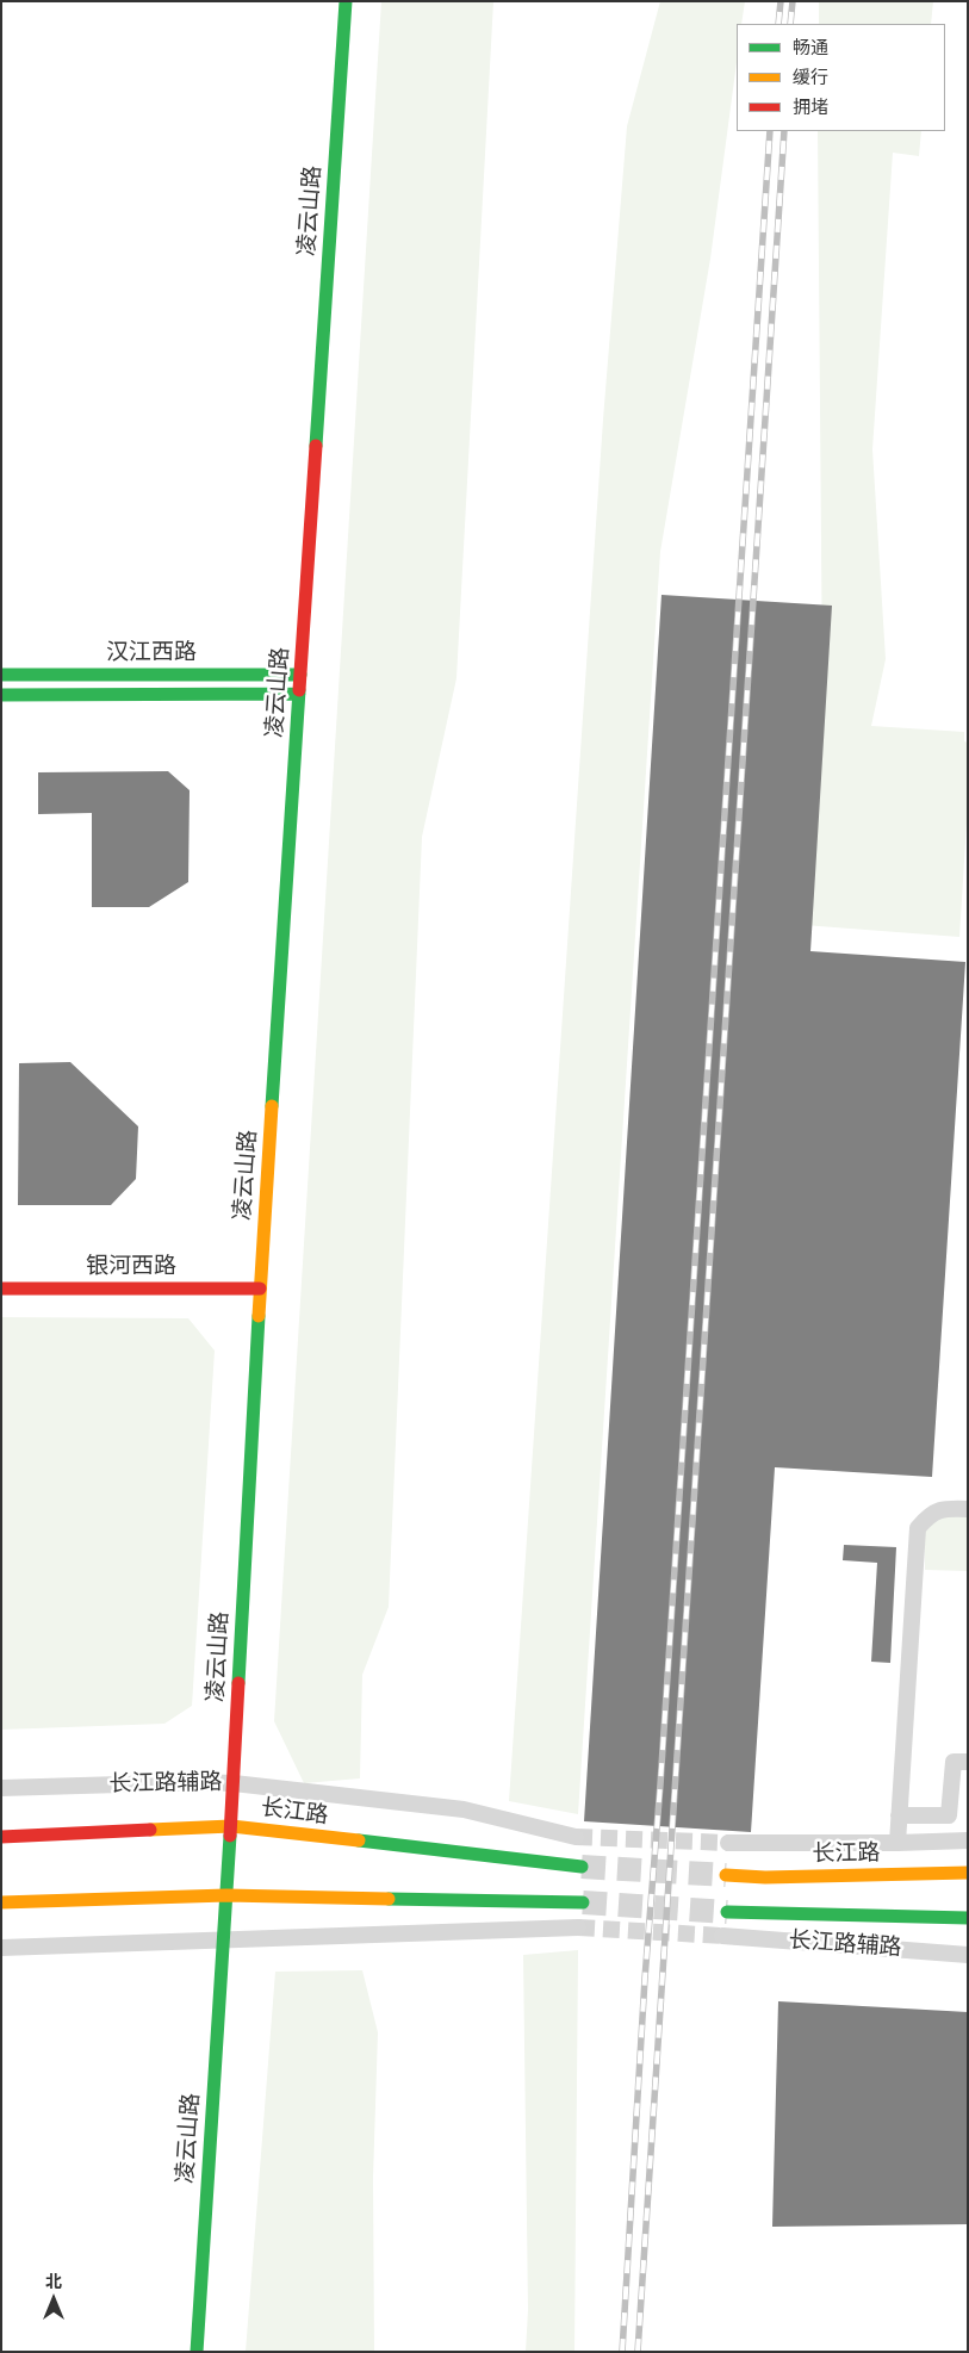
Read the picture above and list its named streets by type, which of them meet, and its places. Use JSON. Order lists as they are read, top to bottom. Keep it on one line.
{"streets":{"street":["凌云山路","汉江西路","银河西路","长江路辅路","长江路"]},"crossings":[["凌云山路","汉江西路"],["凌云山路","银河西路"],["凌云山路","长江路辅路"],["凌云山路","长江路"]],"legend":["畅通","缓行","拥堵"],"north":"top"}
